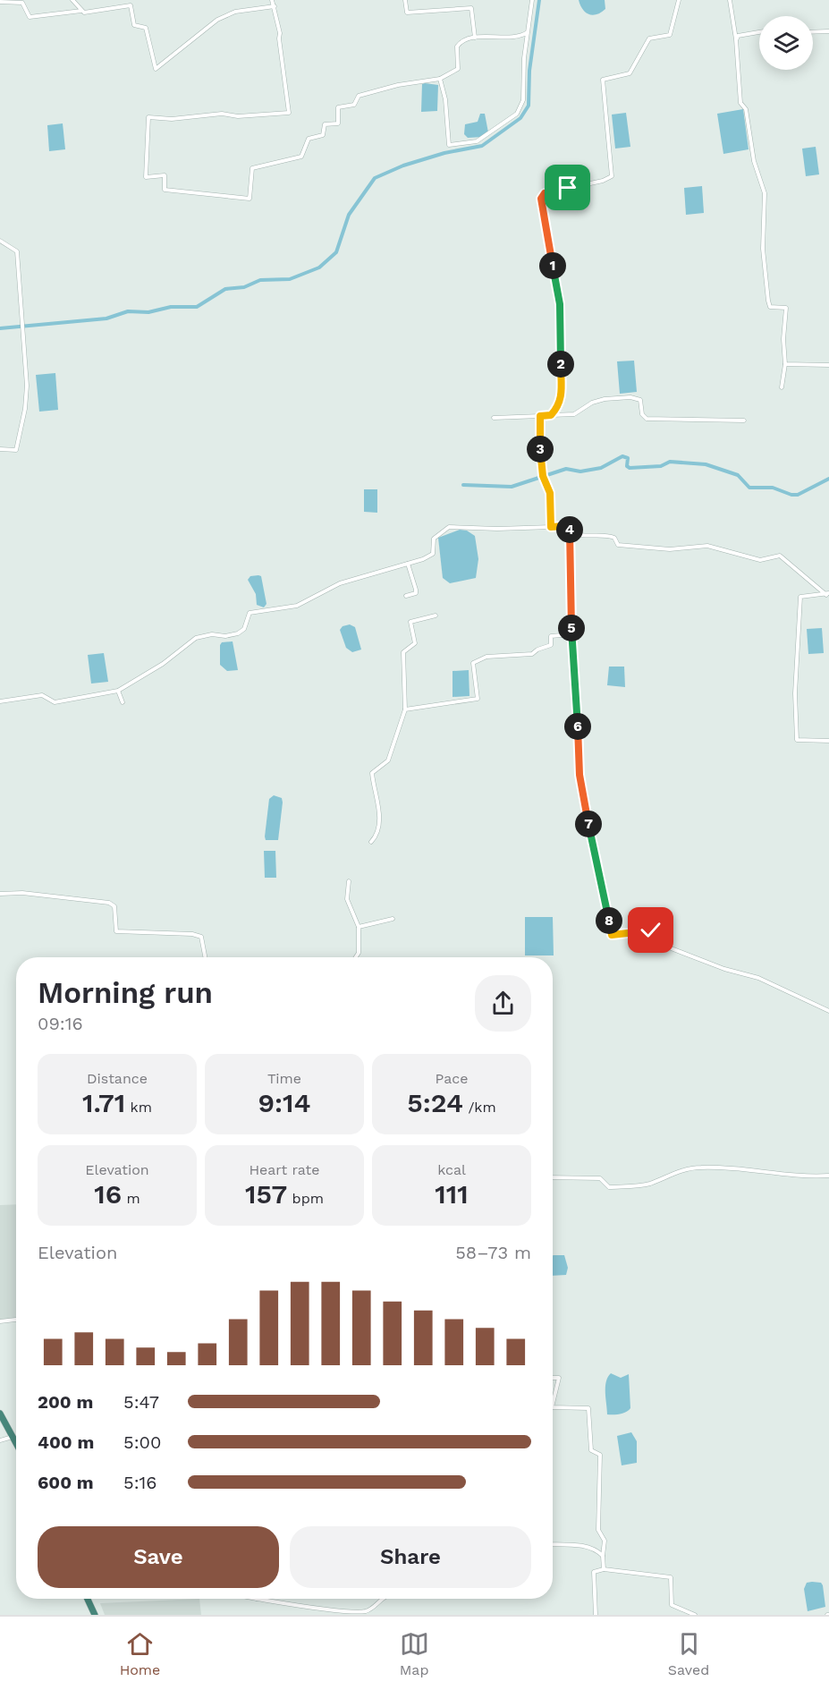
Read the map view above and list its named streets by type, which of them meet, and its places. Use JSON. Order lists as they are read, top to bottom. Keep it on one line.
{"page":{"pins":["1","2","3","4","5","6","7","8"],"heading":["Morning run","09:16"],"stats":[["Distance","1.71 km"],["Time","9:14"],["Pace","5:24 /km"],["Elevation","16 m"],["Heart rate","157 bpm"],["kcal","111"]],"chart":["Elevation","58–73 m"],"list":[{"name":"200 m","note":"5:47"},{"name":"400 m","note":"5:00"},{"name":"600 m","note":"5:16"}],"buttons":["Save","Share"],"tabs":["Home","Map","Saved"]}}
